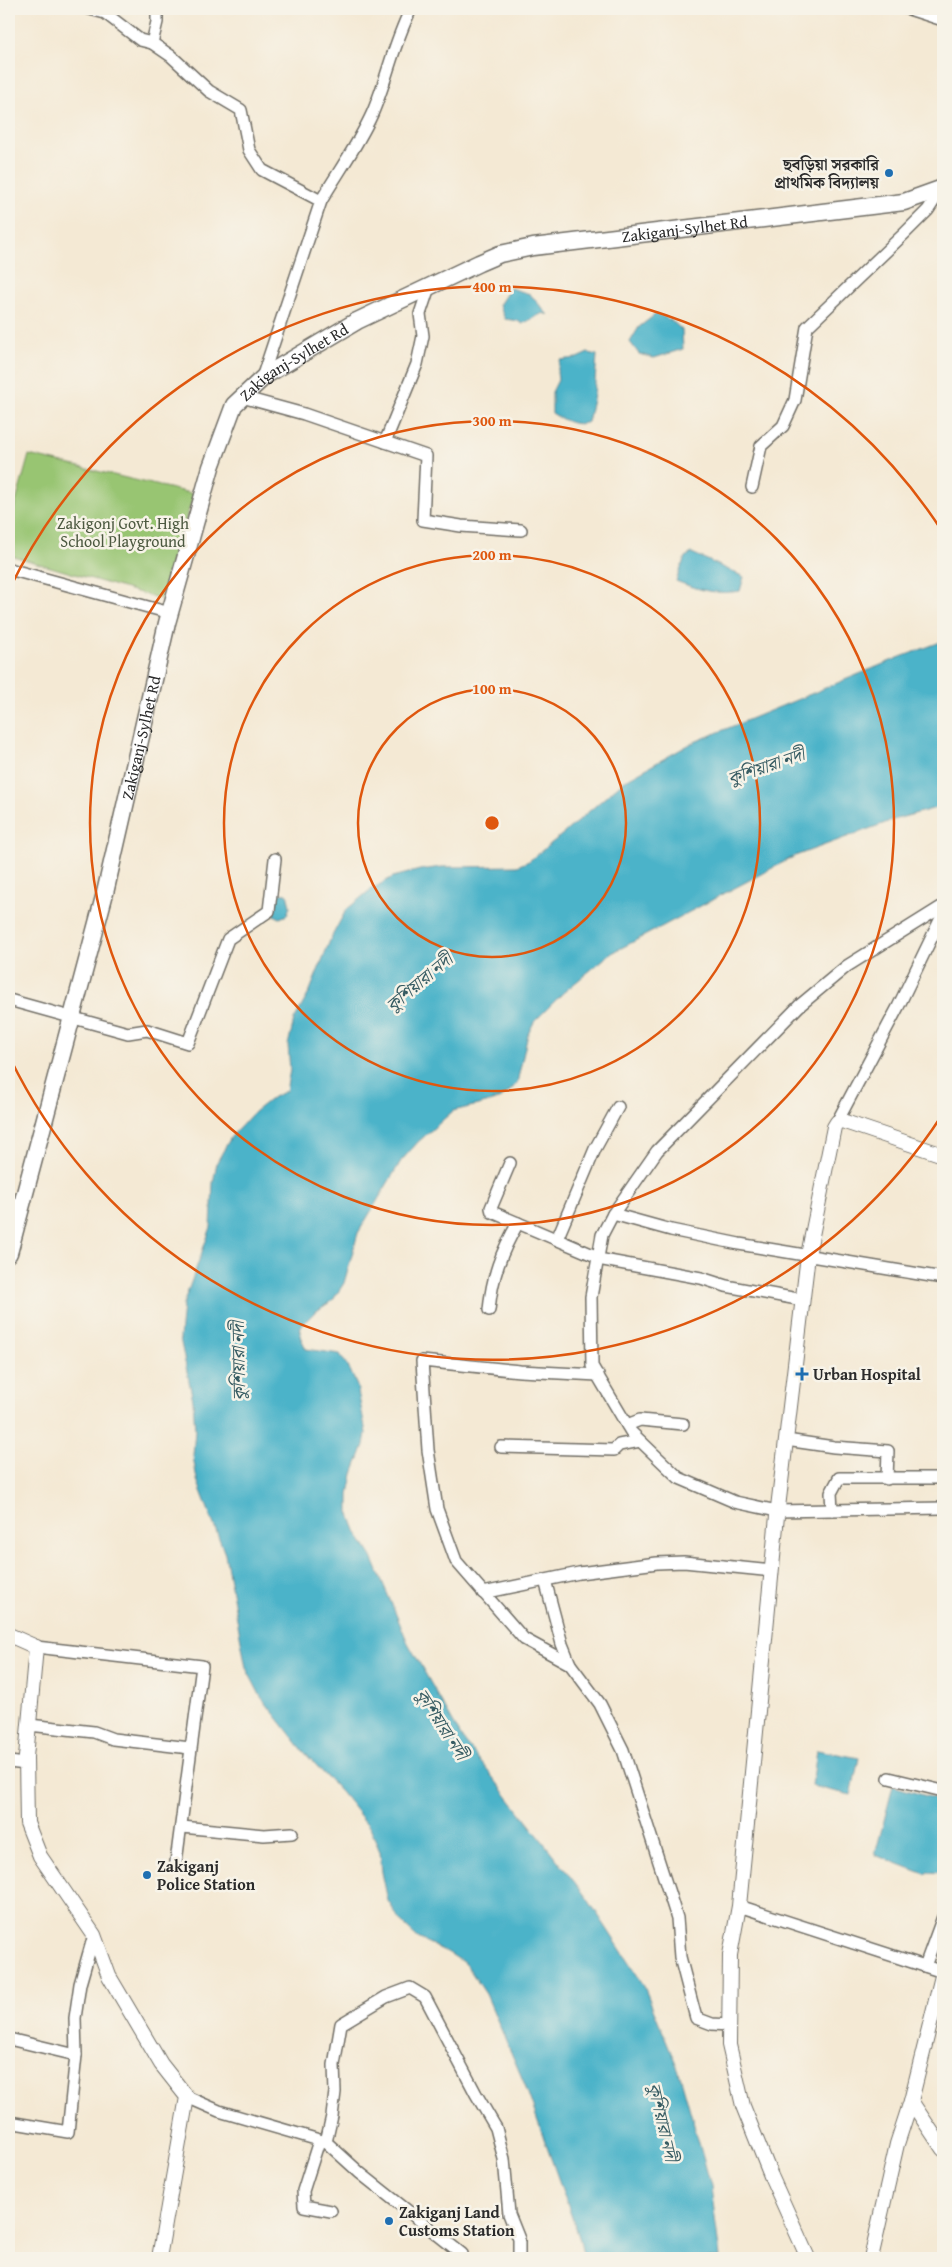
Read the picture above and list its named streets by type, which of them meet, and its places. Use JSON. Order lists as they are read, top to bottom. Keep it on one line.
{"streets":{"main road":["Zakiganj-Sylhet Rd"]},"water":["কুশিয়ারা নদী"],"parks":["Zakigonj Govt. High School Playground"],"places":{"other":["ছবড়িয়া সরকারি প্রাথমিক বিদ্যালয়","Zakiganj Police Station","Zakiganj Land Customs Station"],"health":["Urban Hospital"]},"rings":["400 m","300 m","200 m","100 m"]}
